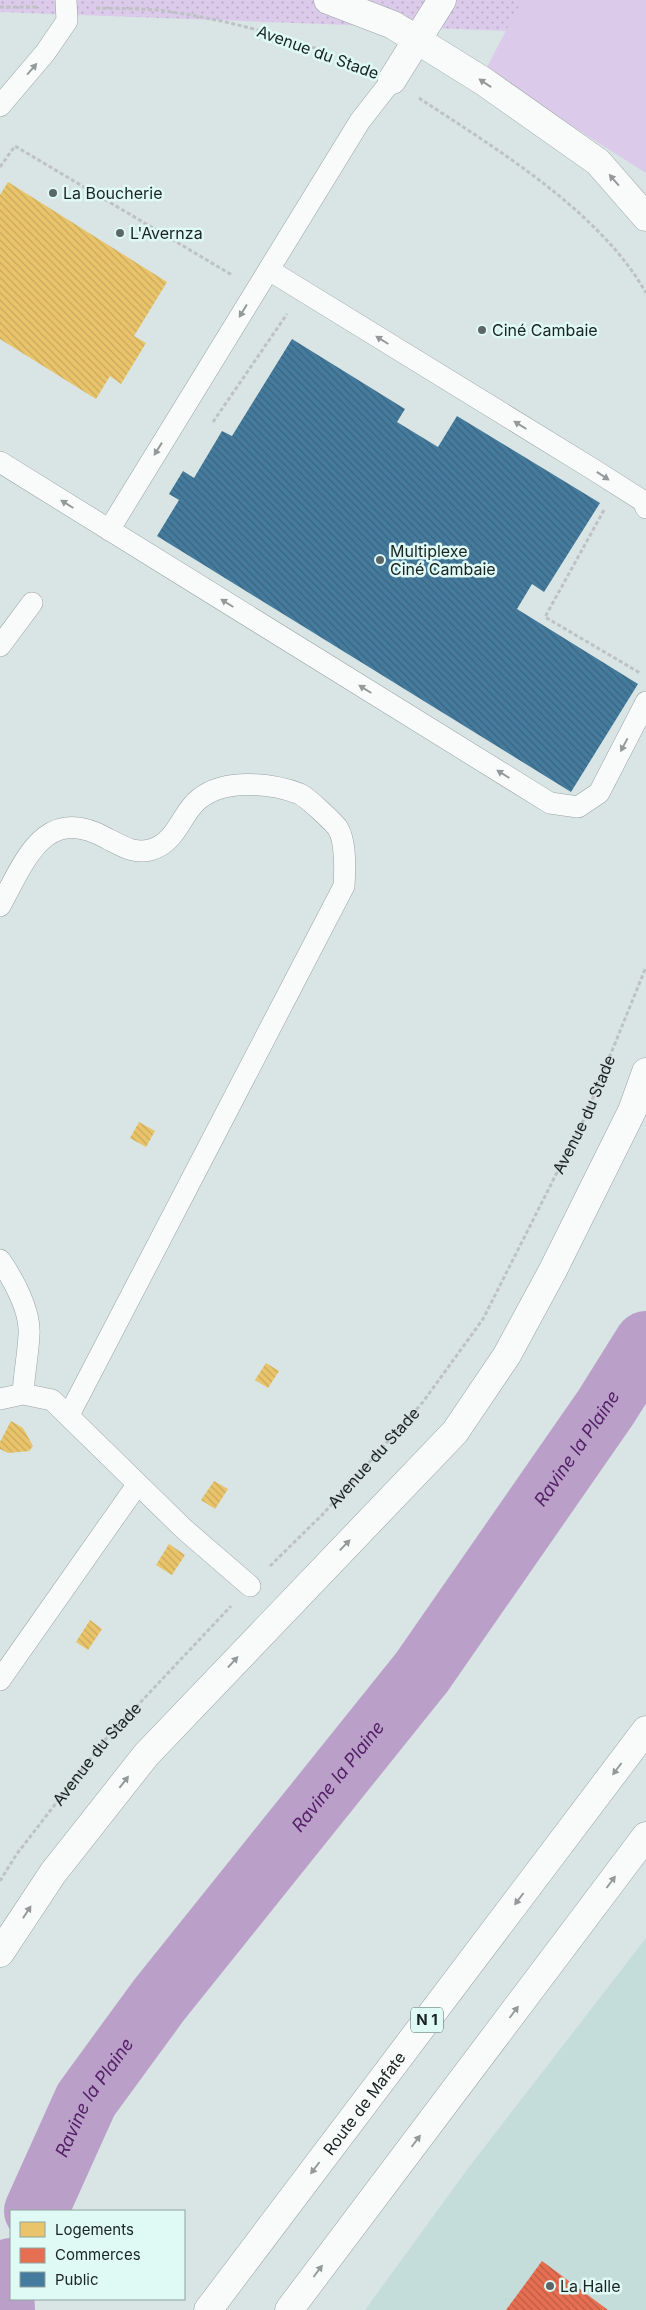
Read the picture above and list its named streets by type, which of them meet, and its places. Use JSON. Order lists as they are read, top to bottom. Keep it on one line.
{"streets":{"main road":["N 1","Route de Mafate"],"path":["Avenue du Stade"]},"water":["Ravine la Plaine"],"places":["La Boucherie","L'Avernza","Ciné Cambaie","Multiplexe Ciné Cambaie","La Halle"],"legend":["Logements","Commerces","Public"]}
